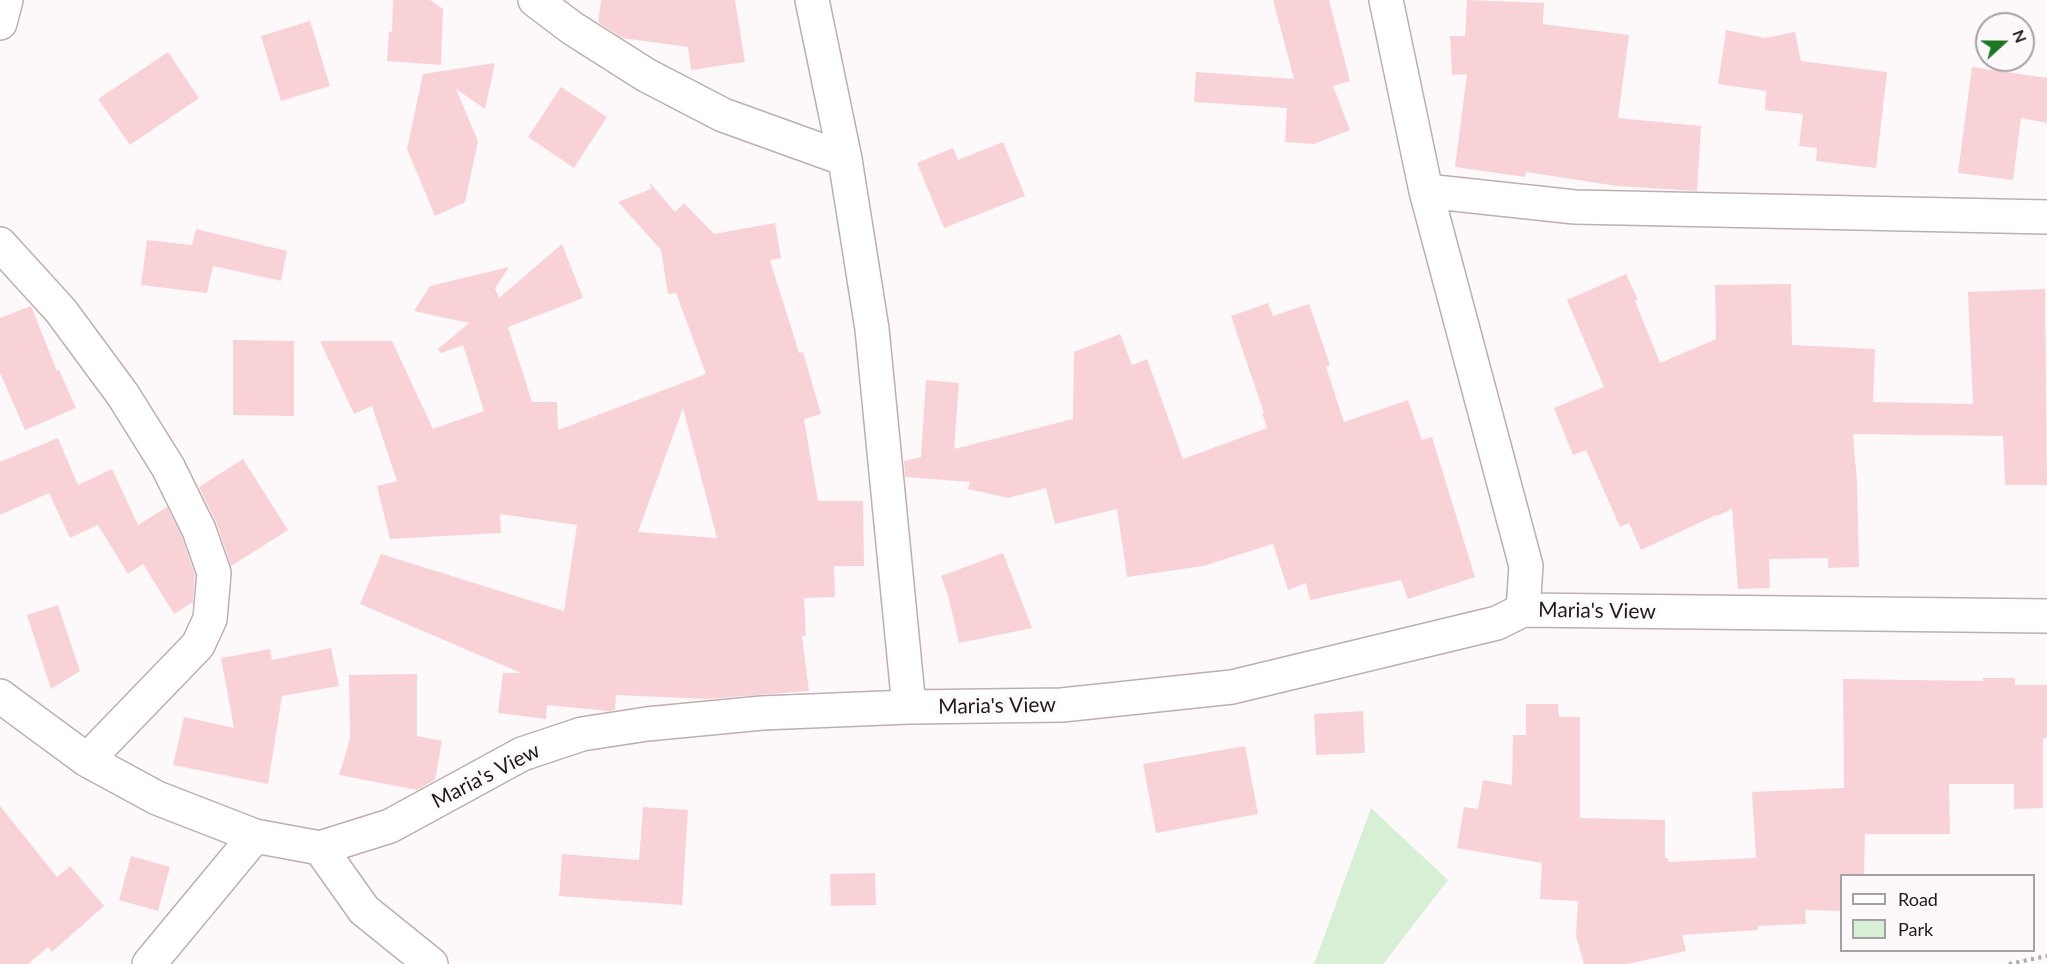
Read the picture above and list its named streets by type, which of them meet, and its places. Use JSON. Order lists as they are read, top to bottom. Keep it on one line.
{"streets":{"street":["Maria's View"]},"legend":["Road","Park"],"north":"right"}
